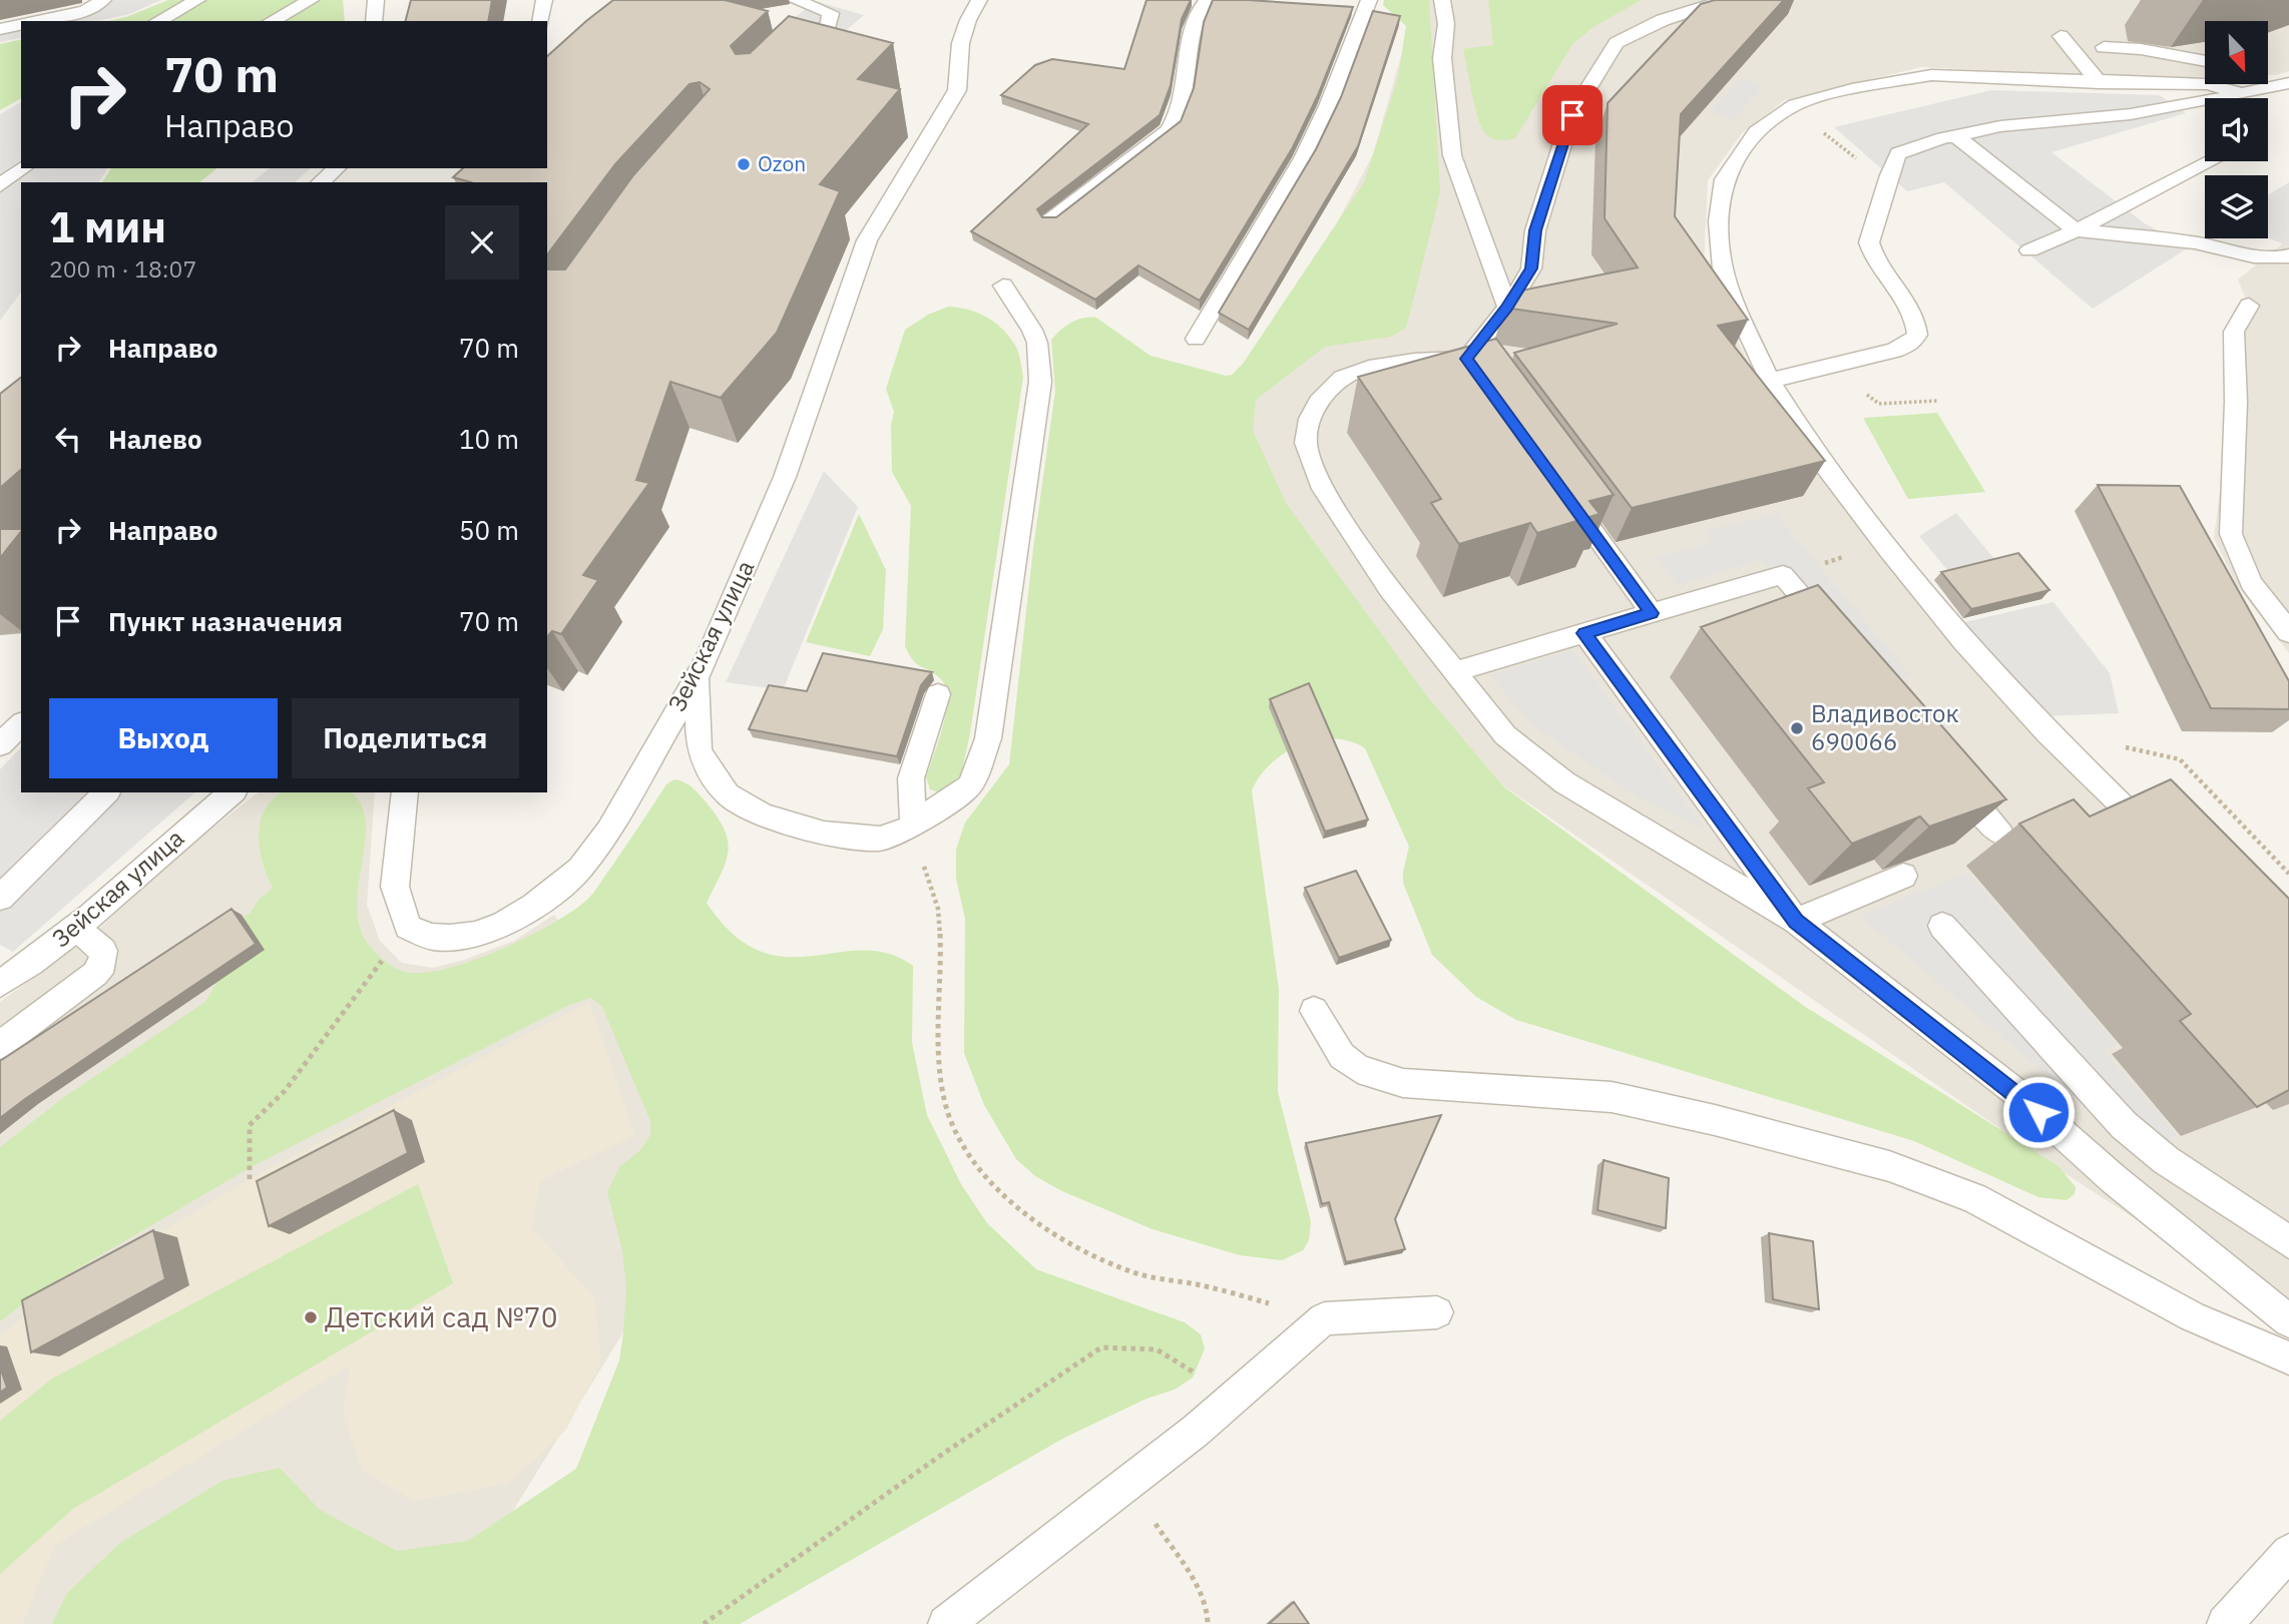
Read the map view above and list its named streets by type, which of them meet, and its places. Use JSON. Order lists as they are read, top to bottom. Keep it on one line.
{"streets":{"lane":["Зейская улица"]},"places":["Ozon","Владивосток 690066","Детский сад №70"],"north":"bottom right","page":{"turn":["70 m","Направо"],"heading":["1 мин","200 m · 18:07"],"list":[{"name":"Направо","value":"70 m"},{"name":"Налево","value":"10 m"},{"name":"Направо","value":"50 m"},{"name":"Пункт назначения","value":"70 m"}],"buttons":["Выход","Поделиться"]}}
